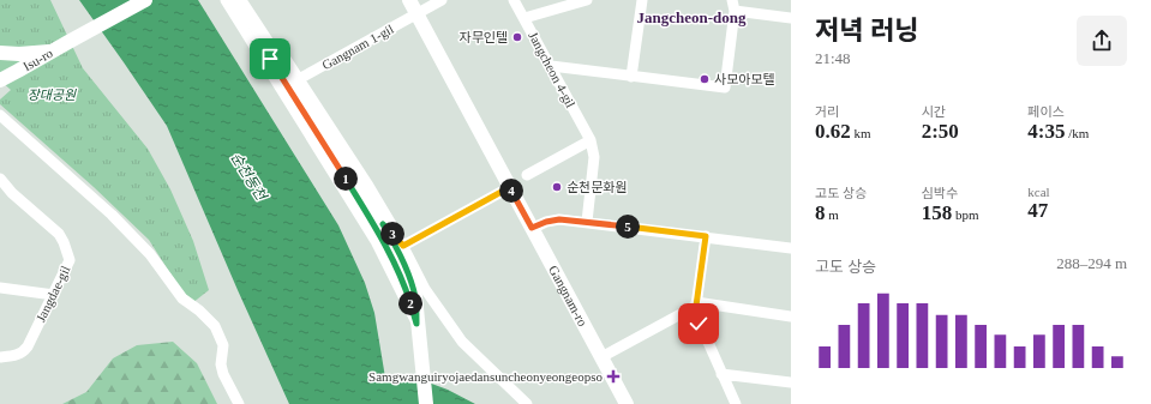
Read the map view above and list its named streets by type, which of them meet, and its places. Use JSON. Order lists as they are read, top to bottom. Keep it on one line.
{"streets":{"main road":["Isu-ro","Gangnam-ro"],"street":["Gangnam 1-gil","Jangcheon 4-gil","Jangdae-gil"]},"crossings":[["Gangnam 1-gil","Gangnam-ro"]],"districts":["Jangcheon-dong"],"water":["순천동천"],"parks":["장대공원"],"places":{"other":["자무인텔","사모아모텔","순천문화원"],"health":["Samgwanguiryojaedansuncheonyeongeopso"]},"page":{"heading":["저녁 러닝","21:48"],"stats":[["거리","0.62 km"],["시간","2:50"],["페이스","4:35 /km"],["고도 상승","8 m"],["심박수","158 bpm"],["kcal","47"]],"pins":["1","4","5","3","2"],"chart":["고도 상승","288–294 m"]}}
